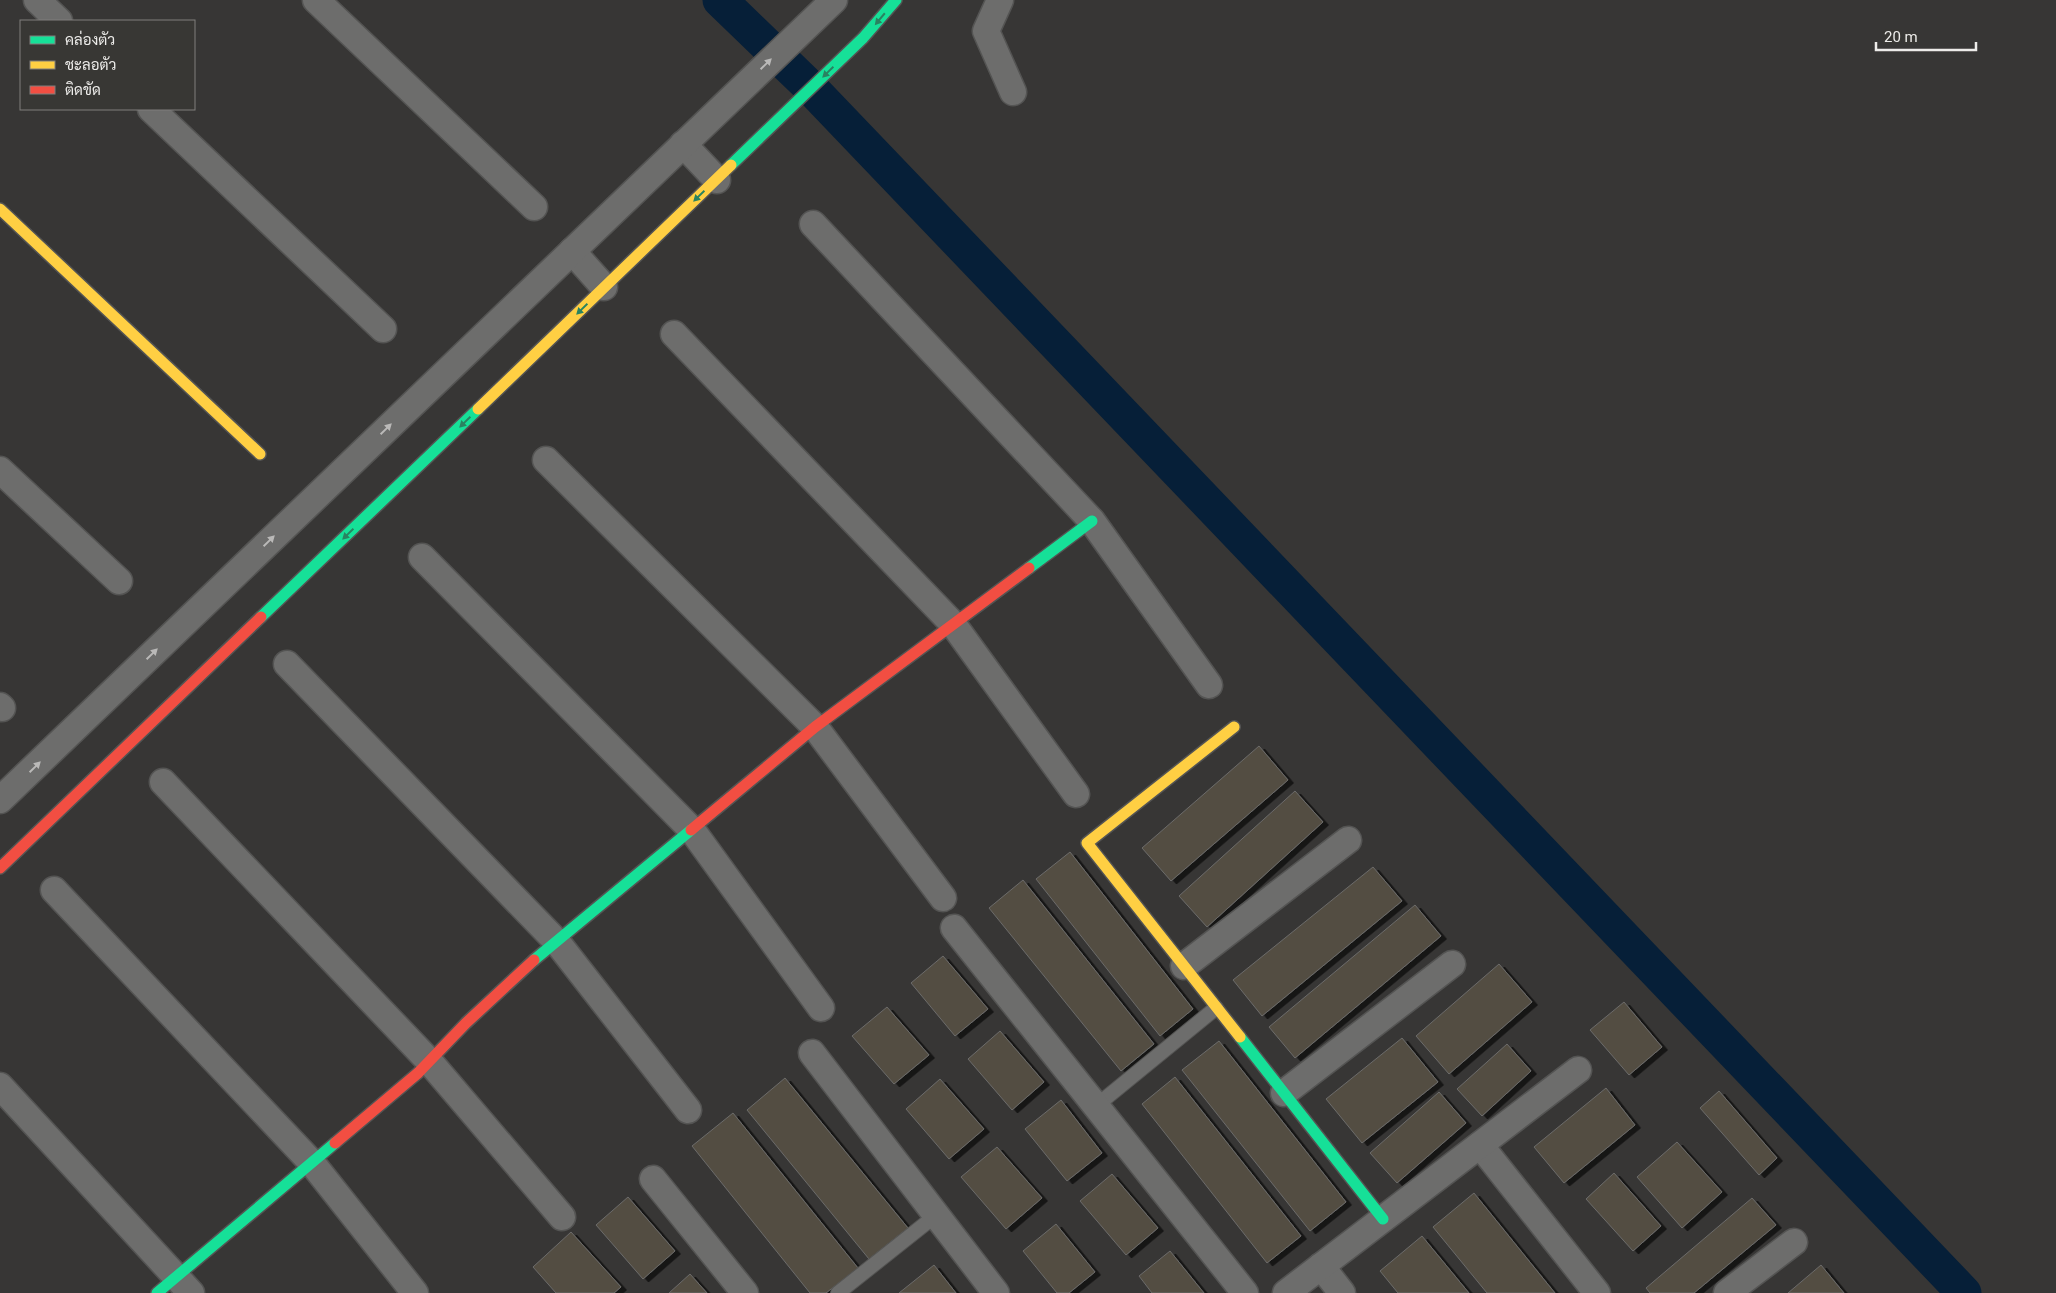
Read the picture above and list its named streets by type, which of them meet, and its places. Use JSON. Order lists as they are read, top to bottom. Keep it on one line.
{"legend":["คล่องตัว","ชะลอตัว","ติดขัด"],"scale_bar":"20 m"}
